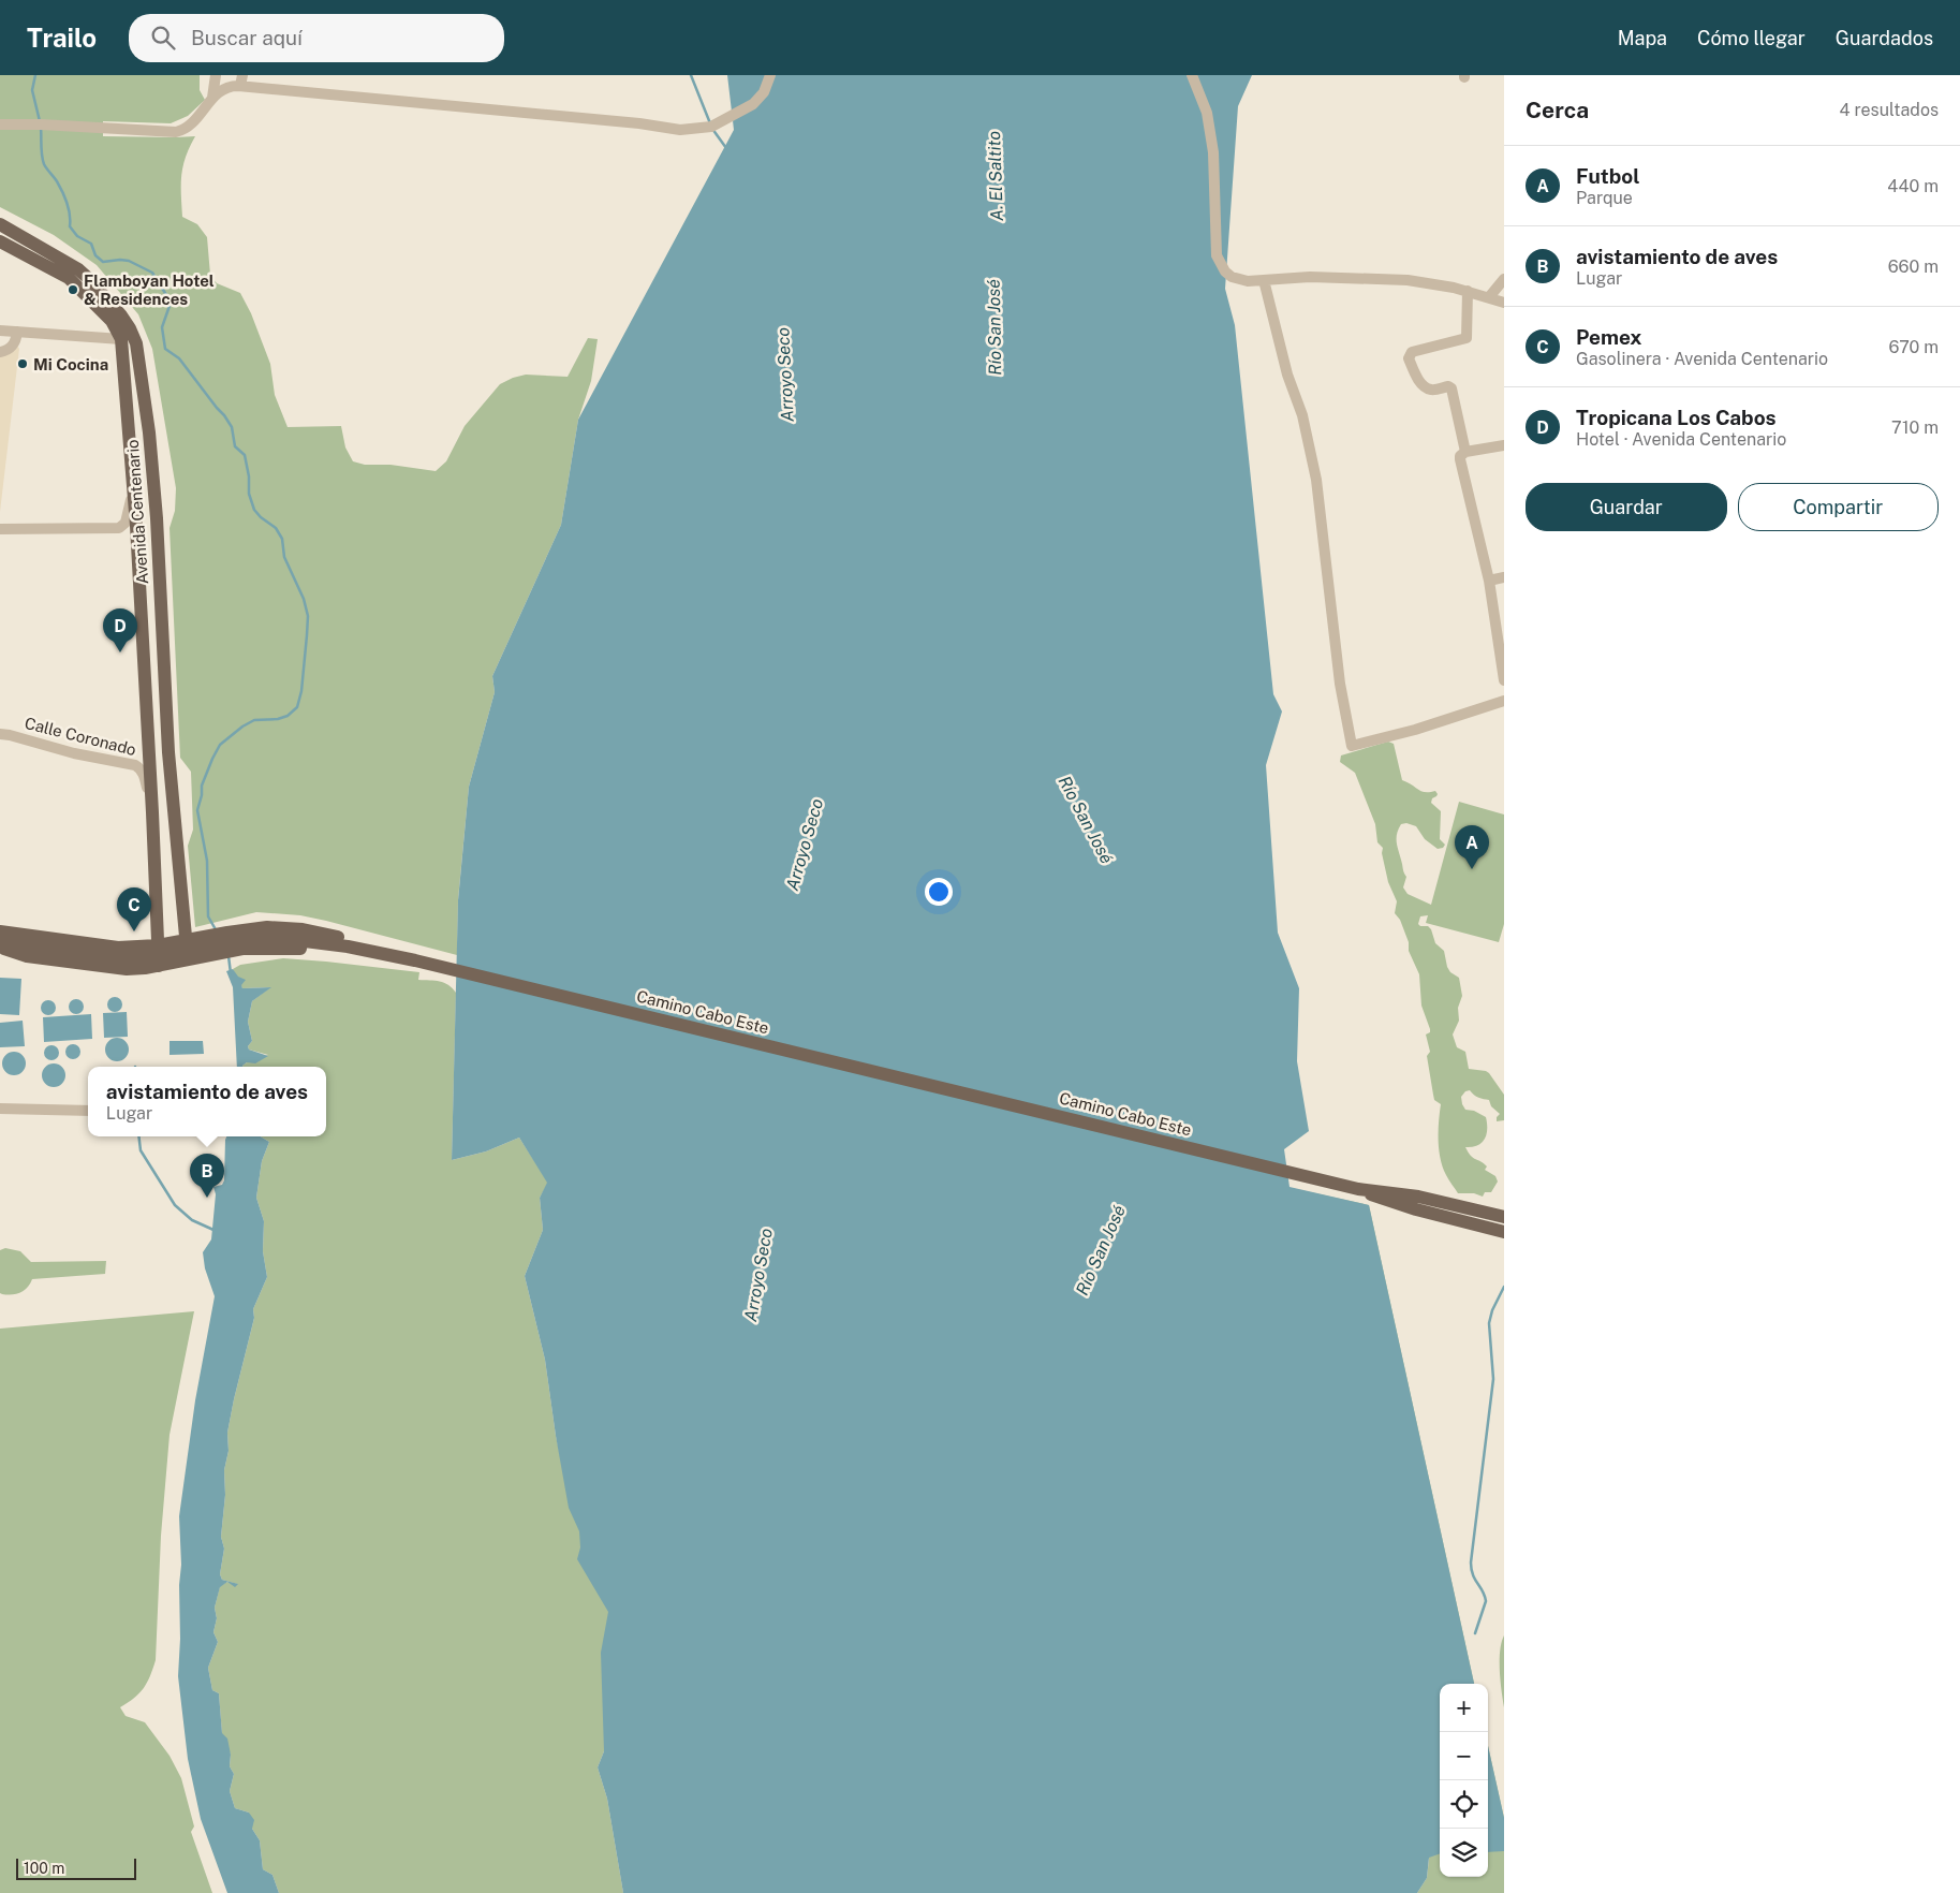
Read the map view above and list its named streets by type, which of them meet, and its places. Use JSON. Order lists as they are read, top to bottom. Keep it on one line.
{"streets":{"main road":["Avenida Centenario","Camino Cabo Este"],"street":["Calle Coronado"]},"crossings":[["Avenida Centenario","Calle Coronado"],["Avenida Centenario","Camino Cabo Este"]],"water":["A. El Saltito","Río San José","Arroyo Seco"],"places":["Flamboyan Hotel & Residences","Mi Cocina"],"scale_bar":"100 m","page":{"header":"Trailo","search":"Buscar aquí","nav":["Mapa","Cómo llegar","Guardados"],"heading":["Cerca","4 resultados"],"list":[{"mark":"A","name":"Futbol","note":"Parque","value":"440 m"},{"mark":"B","name":"avistamiento de aves","note":"Lugar","value":"660 m"},{"mark":"C","name":"Pemex","note":"Gasolinera · Avenida Centenario","value":"670 m"},{"mark":"D","name":"Tropicana Los Cabos","note":"Hotel · Avenida Centenario","value":"710 m"}],"buttons":["Guardar","Compartir"],"pins":["D","A","C","B"],"popup":["avistamiento de aves","Lugar"],"map_buttons":["+","−"],"scale":"100 m"}}
